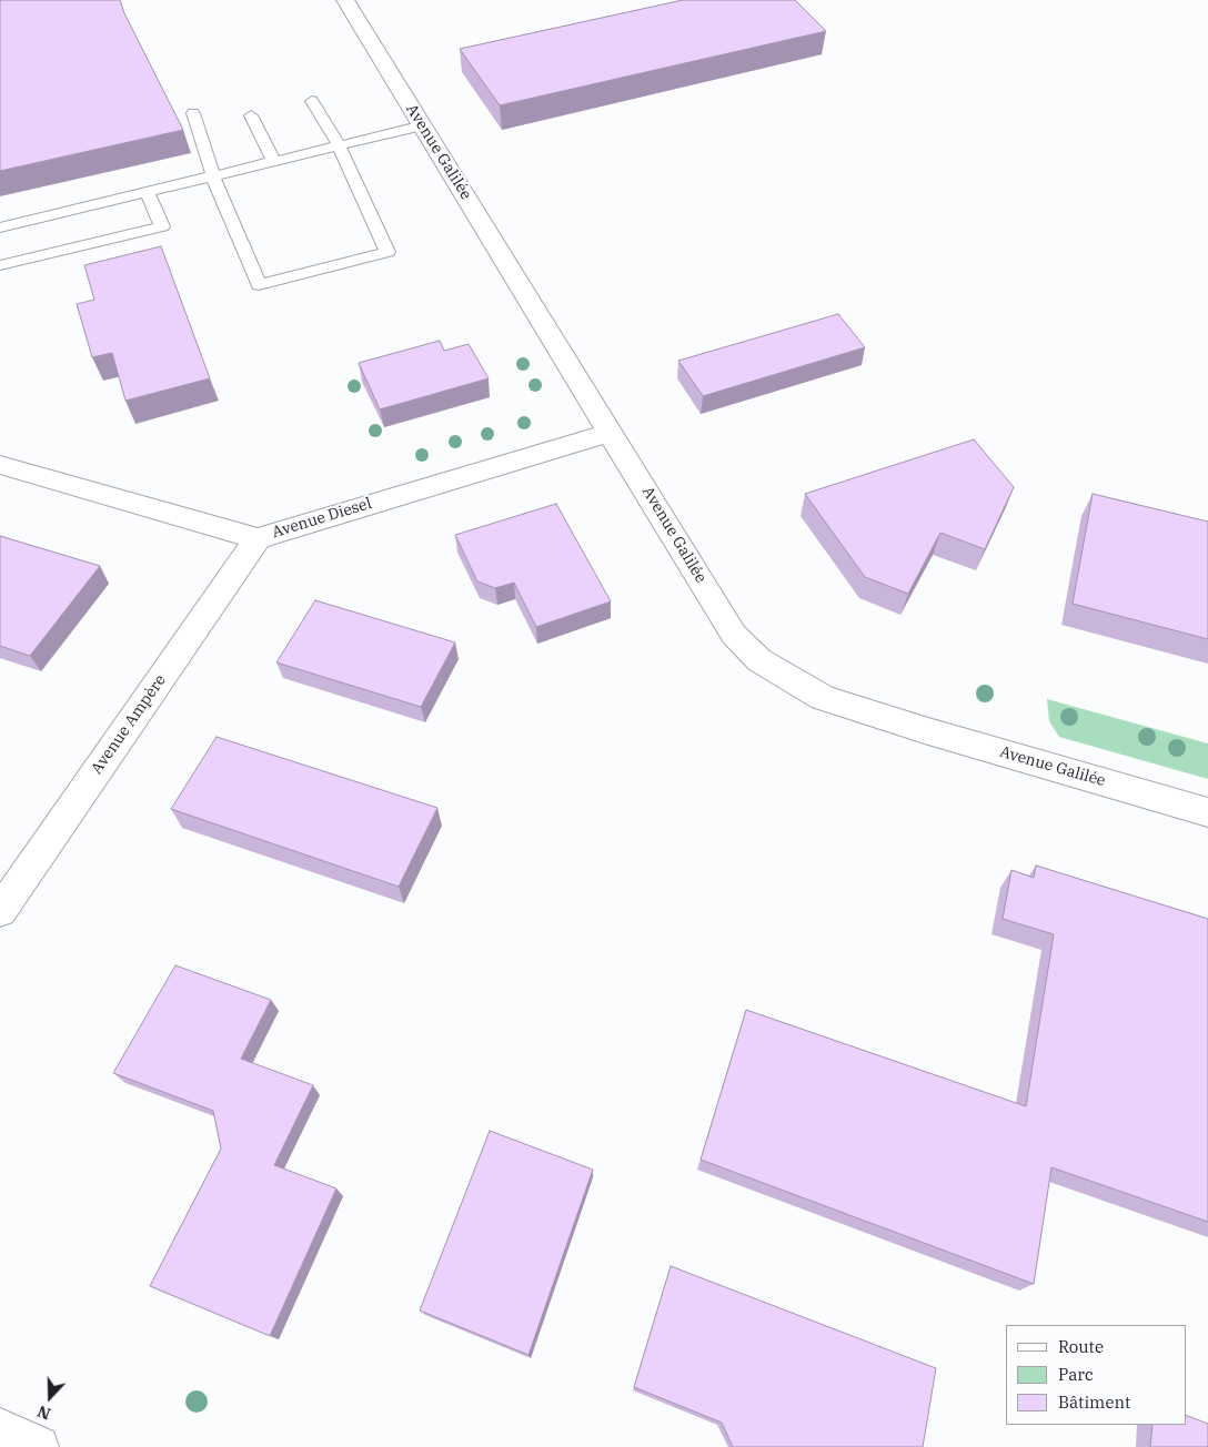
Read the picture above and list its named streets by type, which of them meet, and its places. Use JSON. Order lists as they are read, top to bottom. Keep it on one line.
{"streets":{"street":["Avenue Galilée","Avenue Diesel","Avenue Ampère"]},"crossings":[["Avenue Galilée","Avenue Diesel"],["Avenue Diesel","Avenue Ampère"]],"legend":["Route","Parc","Bâtiment"],"north":"bottom"}
